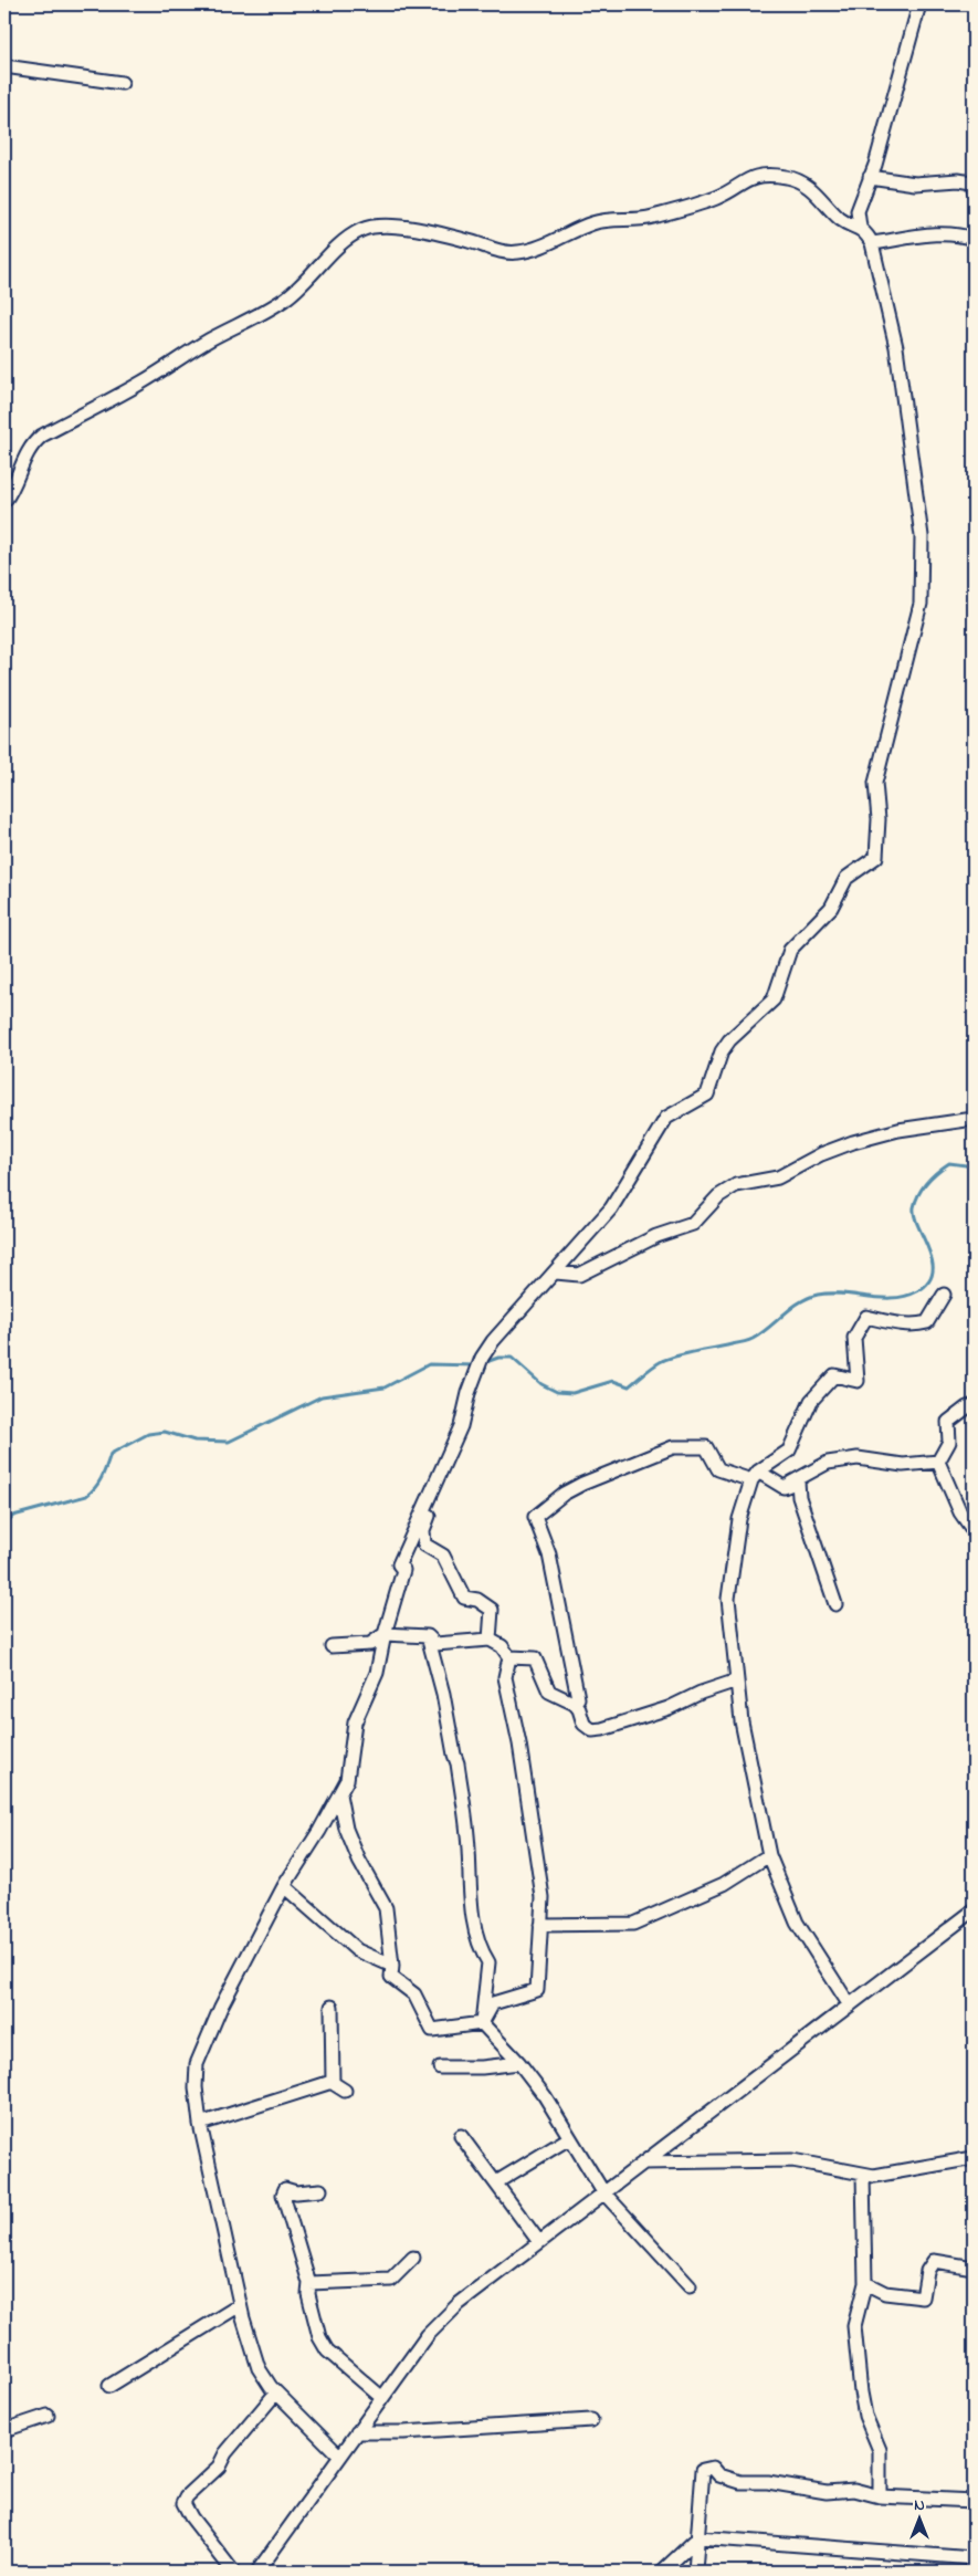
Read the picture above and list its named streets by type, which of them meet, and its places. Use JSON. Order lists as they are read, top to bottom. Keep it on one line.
{"north":"top"}
